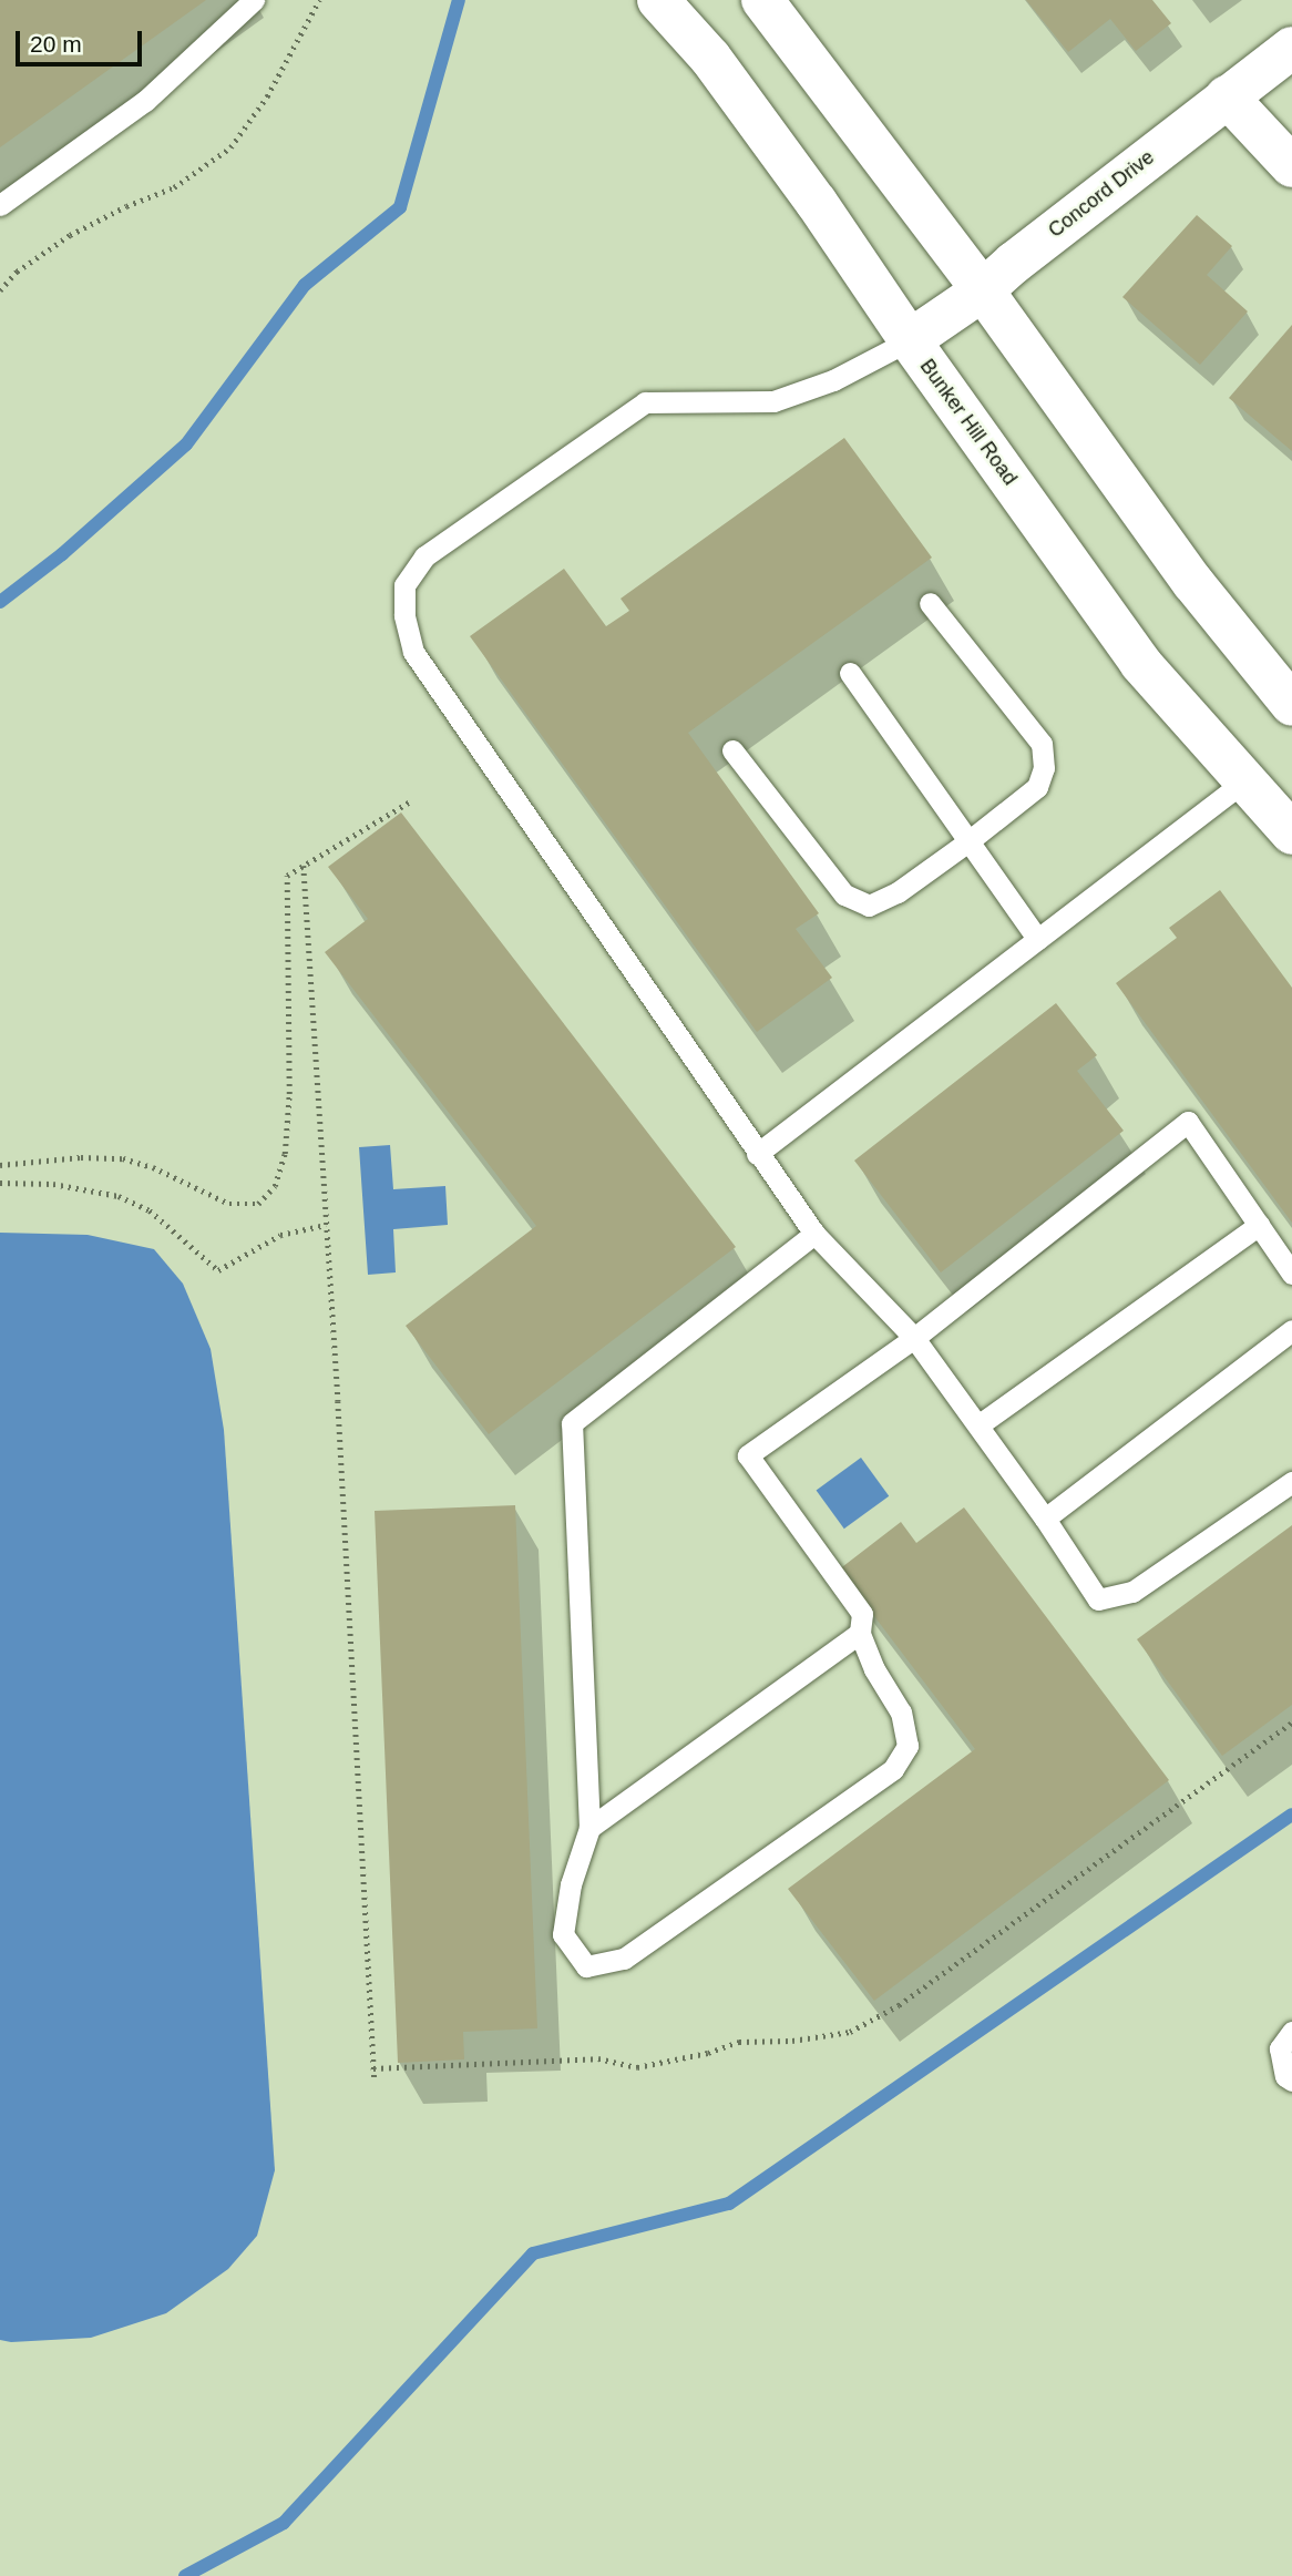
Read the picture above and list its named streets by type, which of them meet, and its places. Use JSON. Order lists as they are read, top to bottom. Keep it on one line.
{"streets":{"main road":["Concord Drive","Bunker Hill Road"]},"crossings":[["Concord Drive","Bunker Hill Road"]],"scale_bar":"20 m"}
